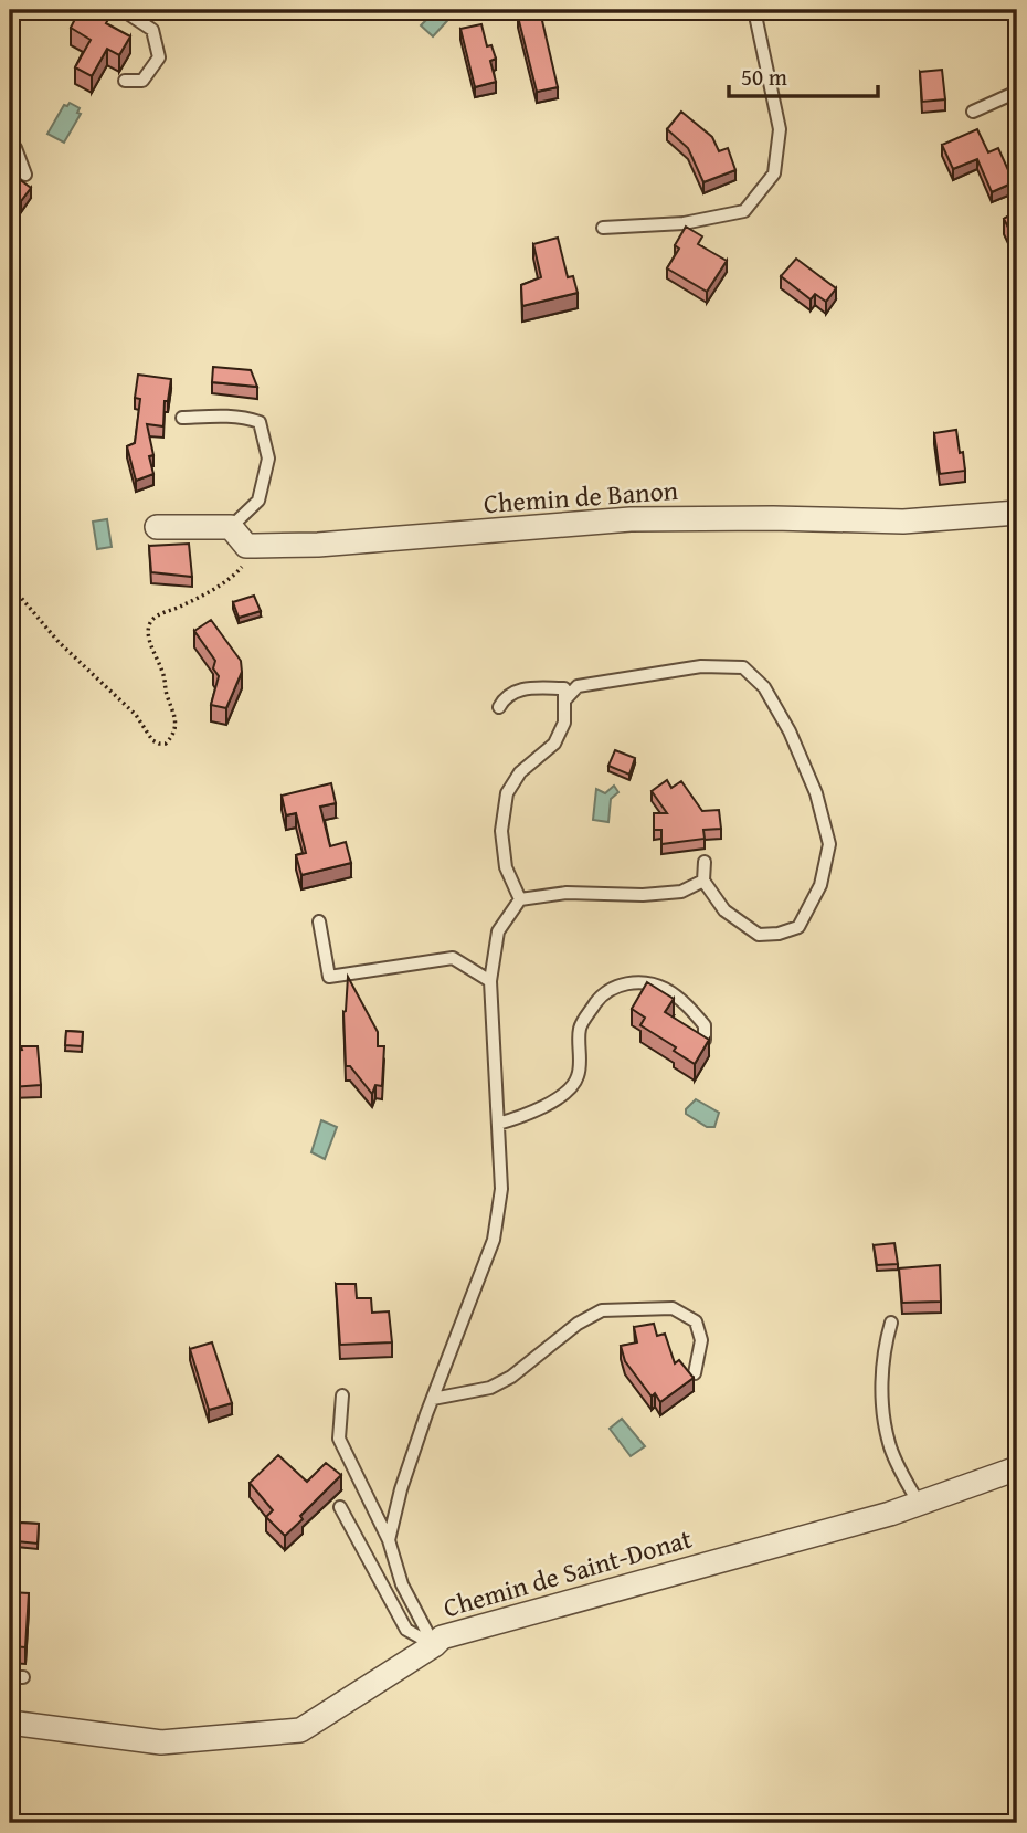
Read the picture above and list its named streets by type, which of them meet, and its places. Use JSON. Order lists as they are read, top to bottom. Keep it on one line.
{"streets":{"street":["Chemin de Banon","Chemin de Saint-Donat"]},"scale_bar":"50 m"}
